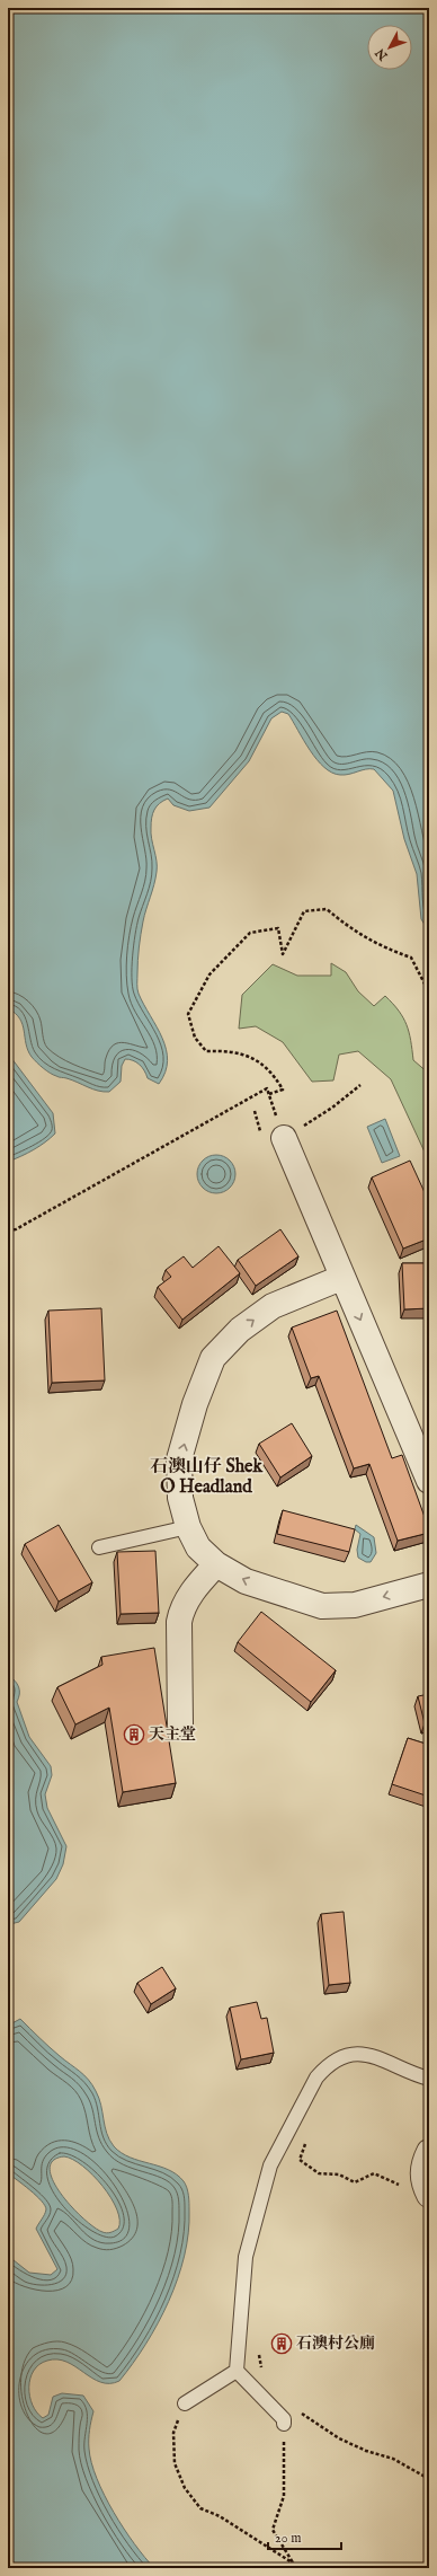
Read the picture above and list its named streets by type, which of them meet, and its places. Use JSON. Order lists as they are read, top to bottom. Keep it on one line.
{"districts":["石澳山仔 Shek O Headland"],"places":{"building":["天主堂","石澳村公廁"]},"scale_bar":"20 m","north":"bottom left"}
